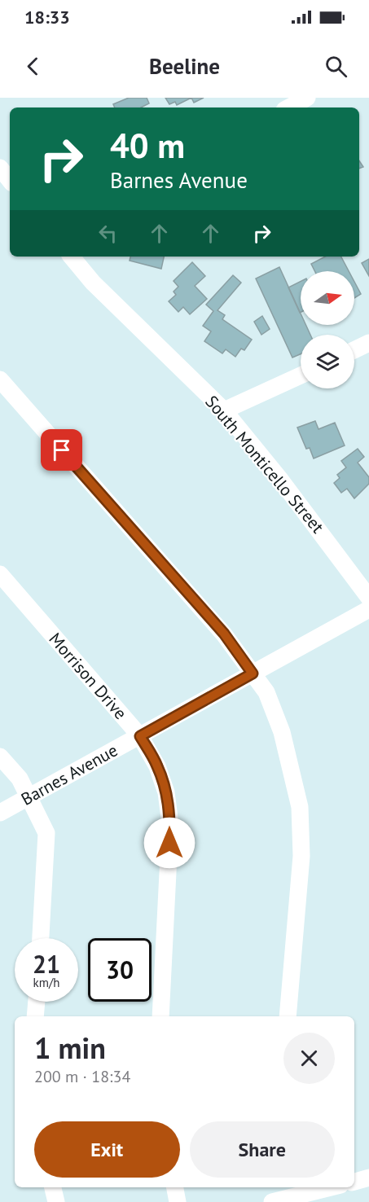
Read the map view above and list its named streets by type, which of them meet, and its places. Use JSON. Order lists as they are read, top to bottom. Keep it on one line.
{"streets":{"street":["South Monticello Street","Morrison Drive","Barnes Avenue"]},"crossings":[["Morrison Drive","Barnes Avenue"]],"north":"right","page":{"status":"18:33","header":"Beeline","turn":["40 m","Barnes Avenue"],"speed":"21 km/h","limit":"30","heading":["1 min","200 m · 18:34"],"buttons":["Exit","Share"]}}
